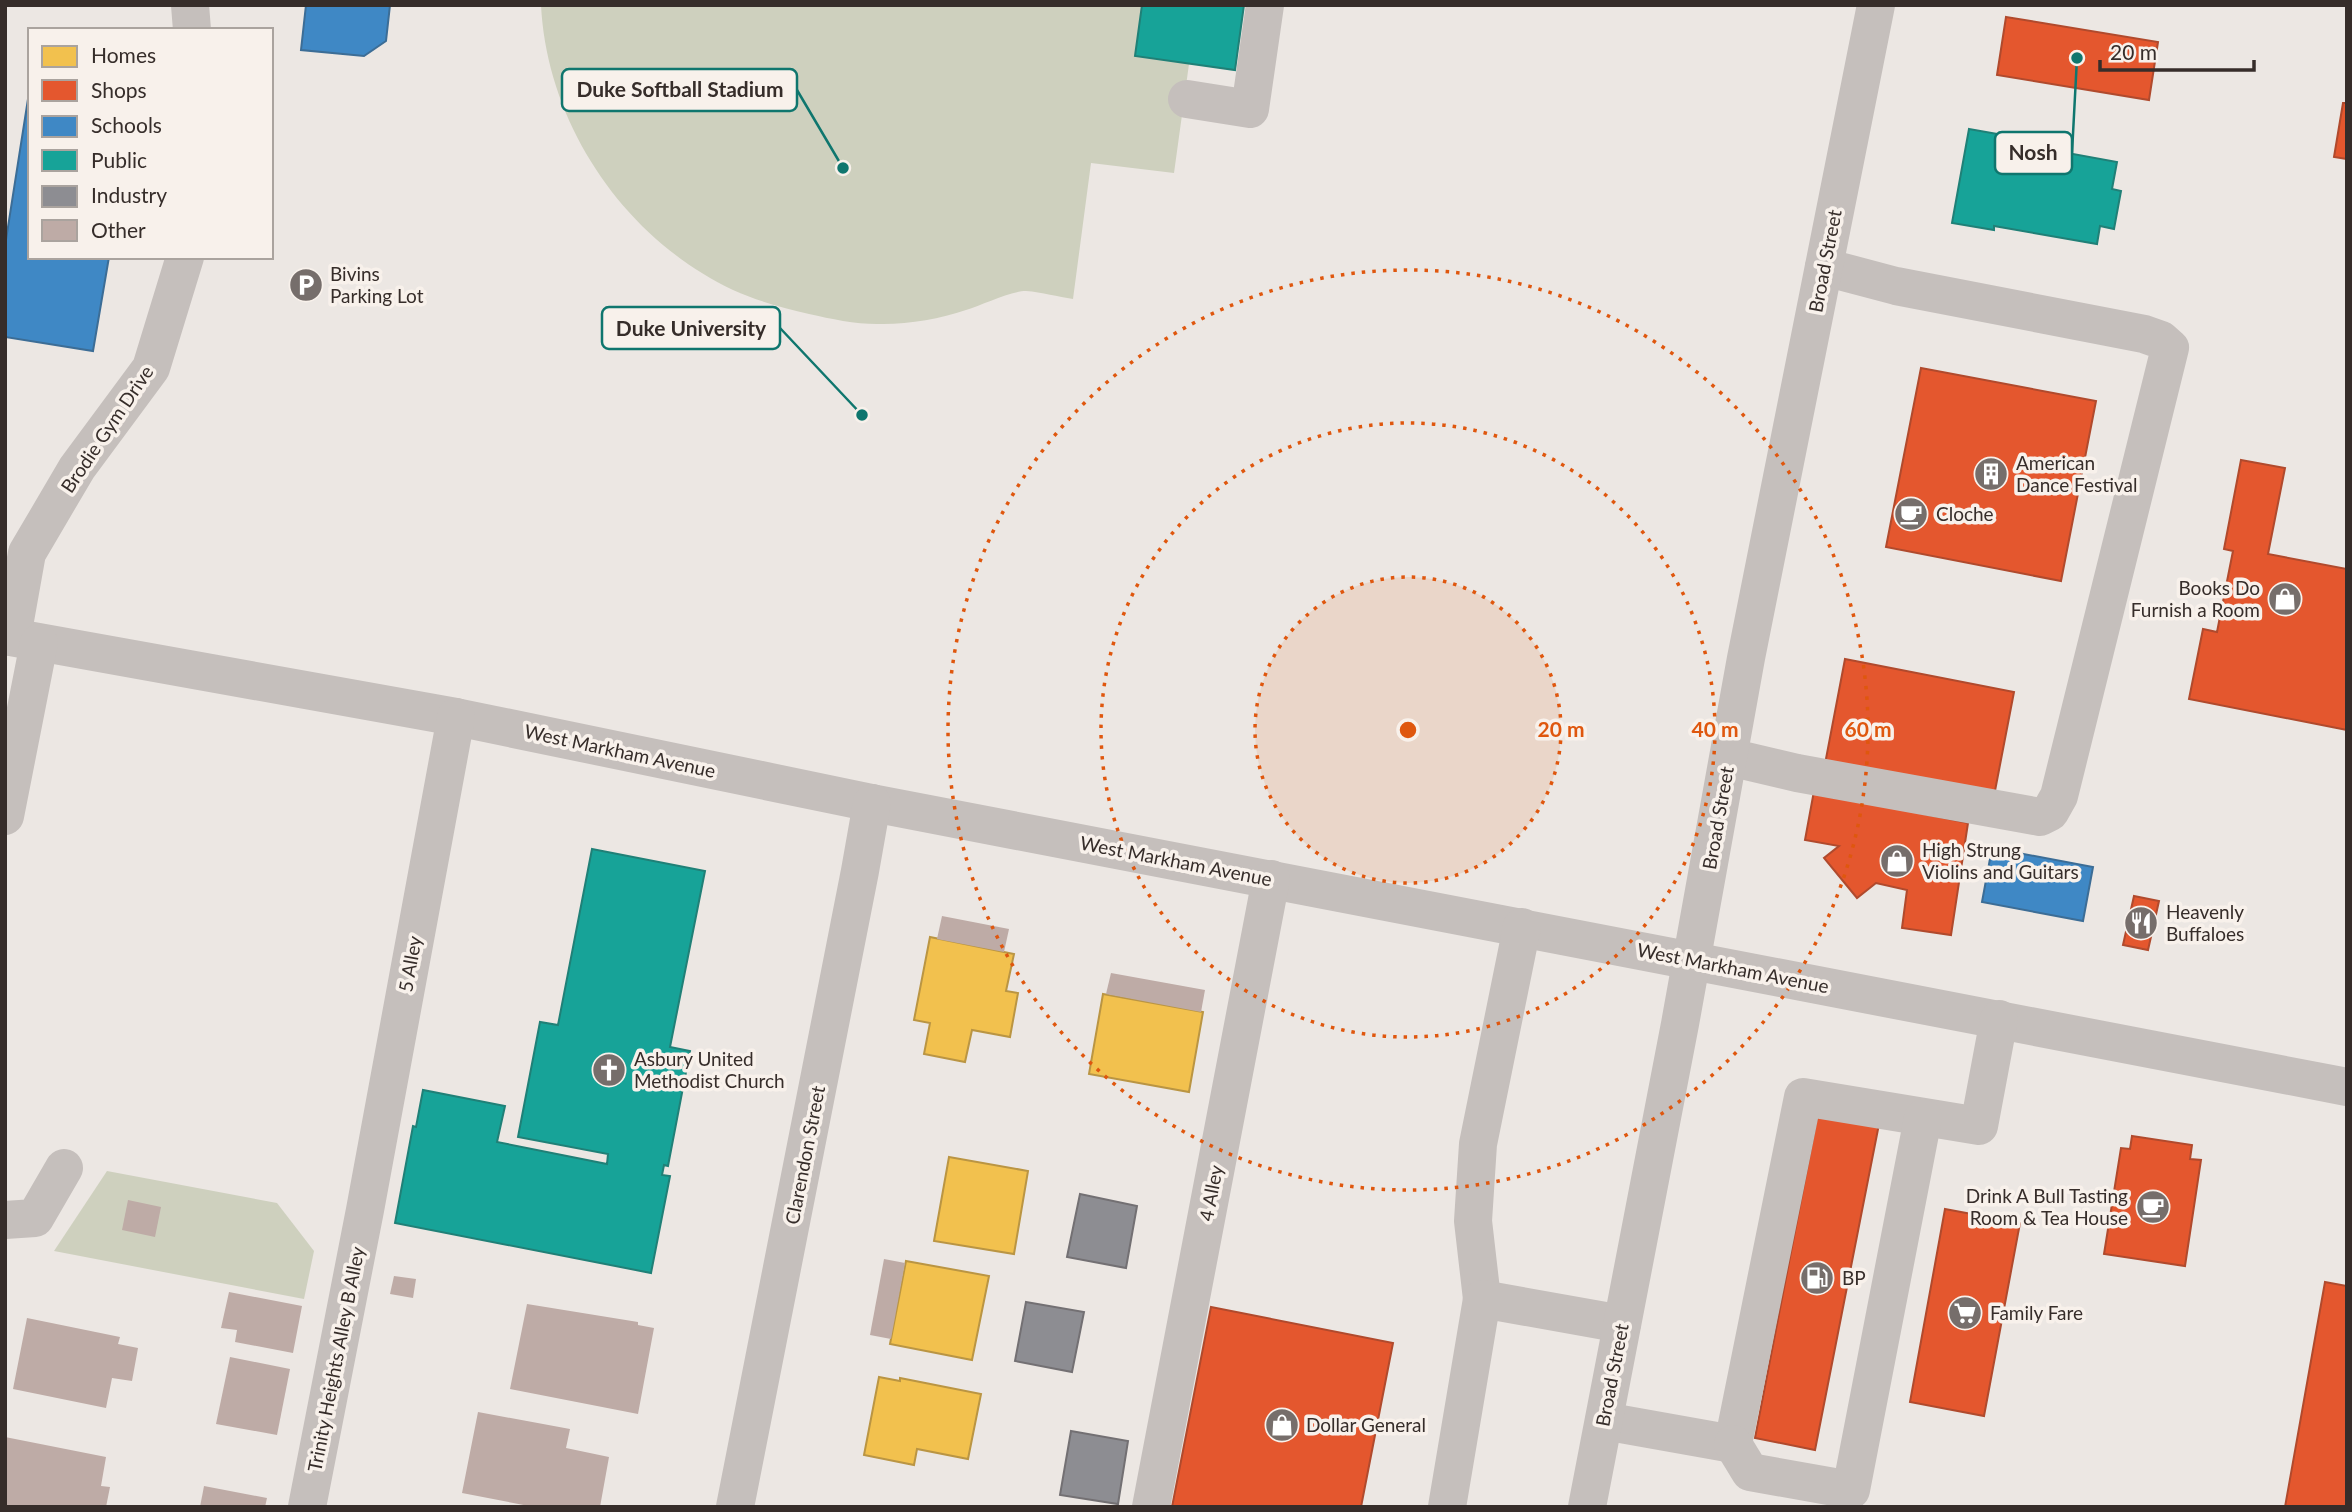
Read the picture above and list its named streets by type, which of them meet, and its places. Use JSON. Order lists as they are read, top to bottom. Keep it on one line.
{"streets":{"street":["Broad Street","Brodie Gym Drive","West Markham Avenue","5 Alley","Clarendon Street","4 Alley","Trinity Heights Alley B Alley"]},"crossings":[["Broad Street","West Markham Avenue"],["Brodie Gym Drive","West Markham Avenue"],["West Markham Avenue","5 Alley"],["West Markham Avenue","Clarendon Street"],["West Markham Avenue","4 Alley"],["5 Alley","Trinity Heights Alley B Alley"]],"places":{"other":["Nosh","Duke Softball Stadium","Duke University"],"parking":["Bivins Parking Lot"],"building":["American Dance Festival"],"cafe":["Cloche","Drink A Bull Tasting Room & Tea House"],"shop":["Books Do Furnish a Room","High Strung Violins and Guitars","Dollar General"],"restaurant":["Heavenly Buffaloes"],"church":["Asbury United Methodist Church"],"fuel station":["BP"],"supermarket":["Family Fare"]},"legend":["Homes","Shops","Schools","Public","Industry","Other"],"scale_bar":"20 m","rings":["20 m","40 m","60 m"]}
